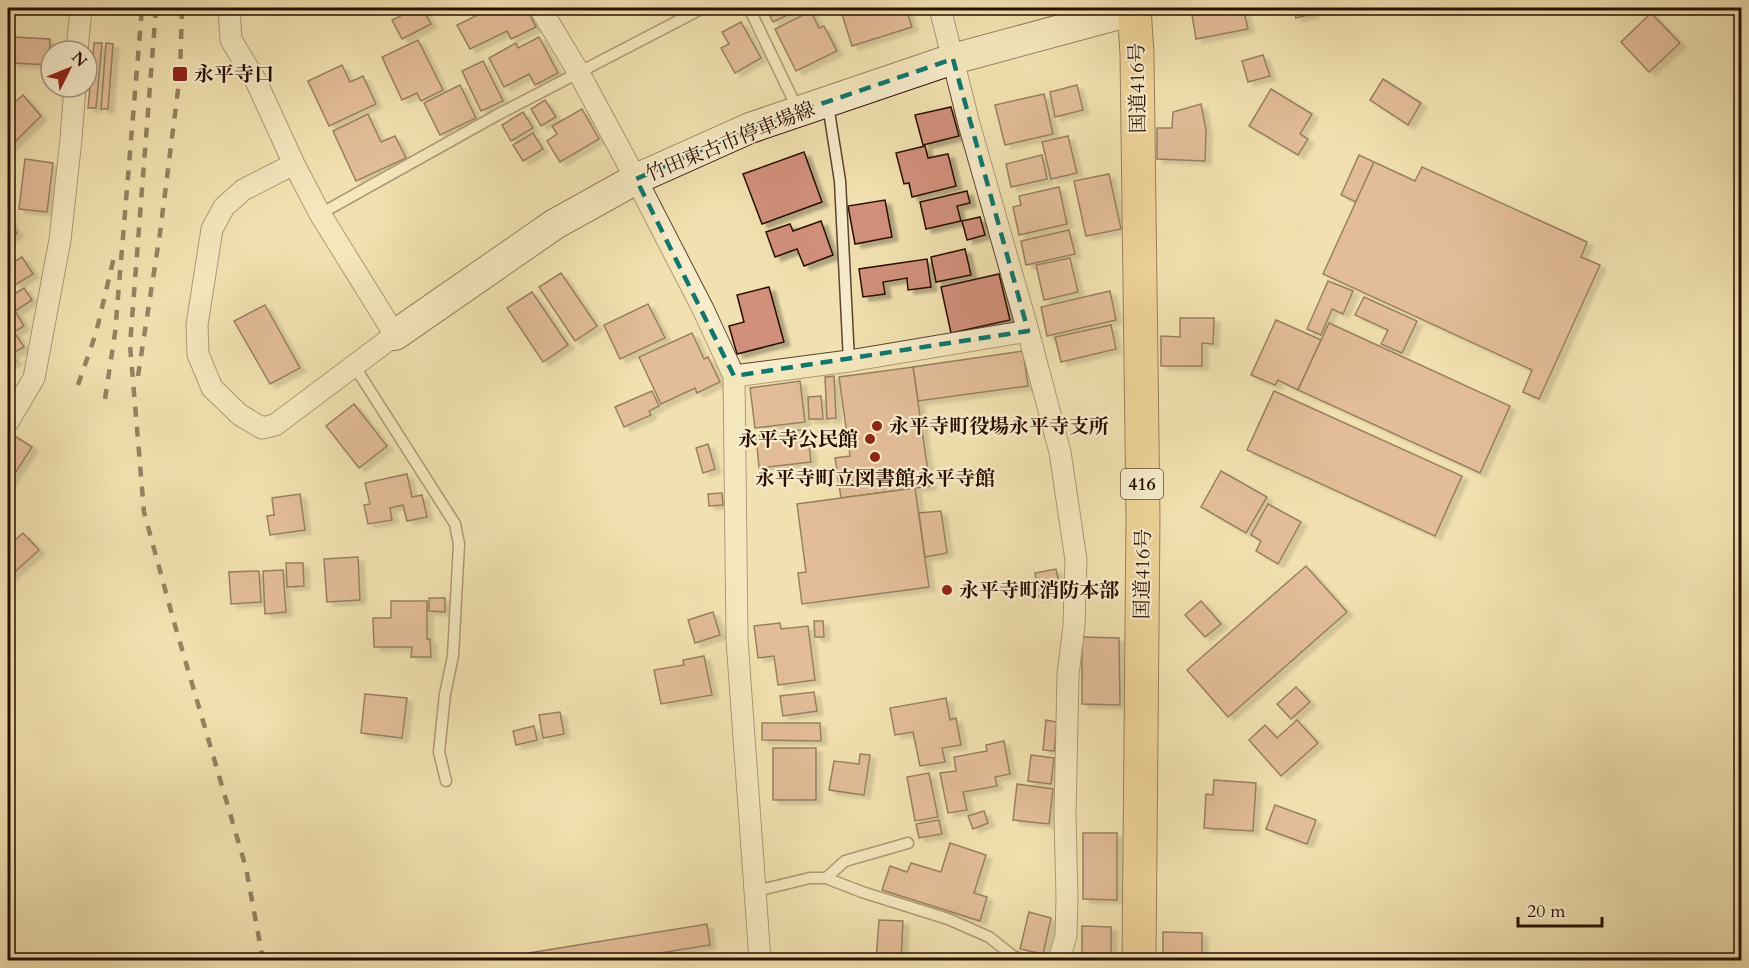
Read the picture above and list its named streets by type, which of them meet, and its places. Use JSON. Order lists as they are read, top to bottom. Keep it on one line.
{"streets":{"highway":["国道416号","416"],"main road":["竹田東古市停車場線"]},"crossings":[["国道416号","竹田東古市停車場線"]],"places":{"transit":["永平寺口"],"other":["永平寺町役場永平寺支所","永平寺公民館","永平寺町立図書館永平寺館","永平寺町消防本部"]},"scale_bar":"20 m","north":"top right"}
